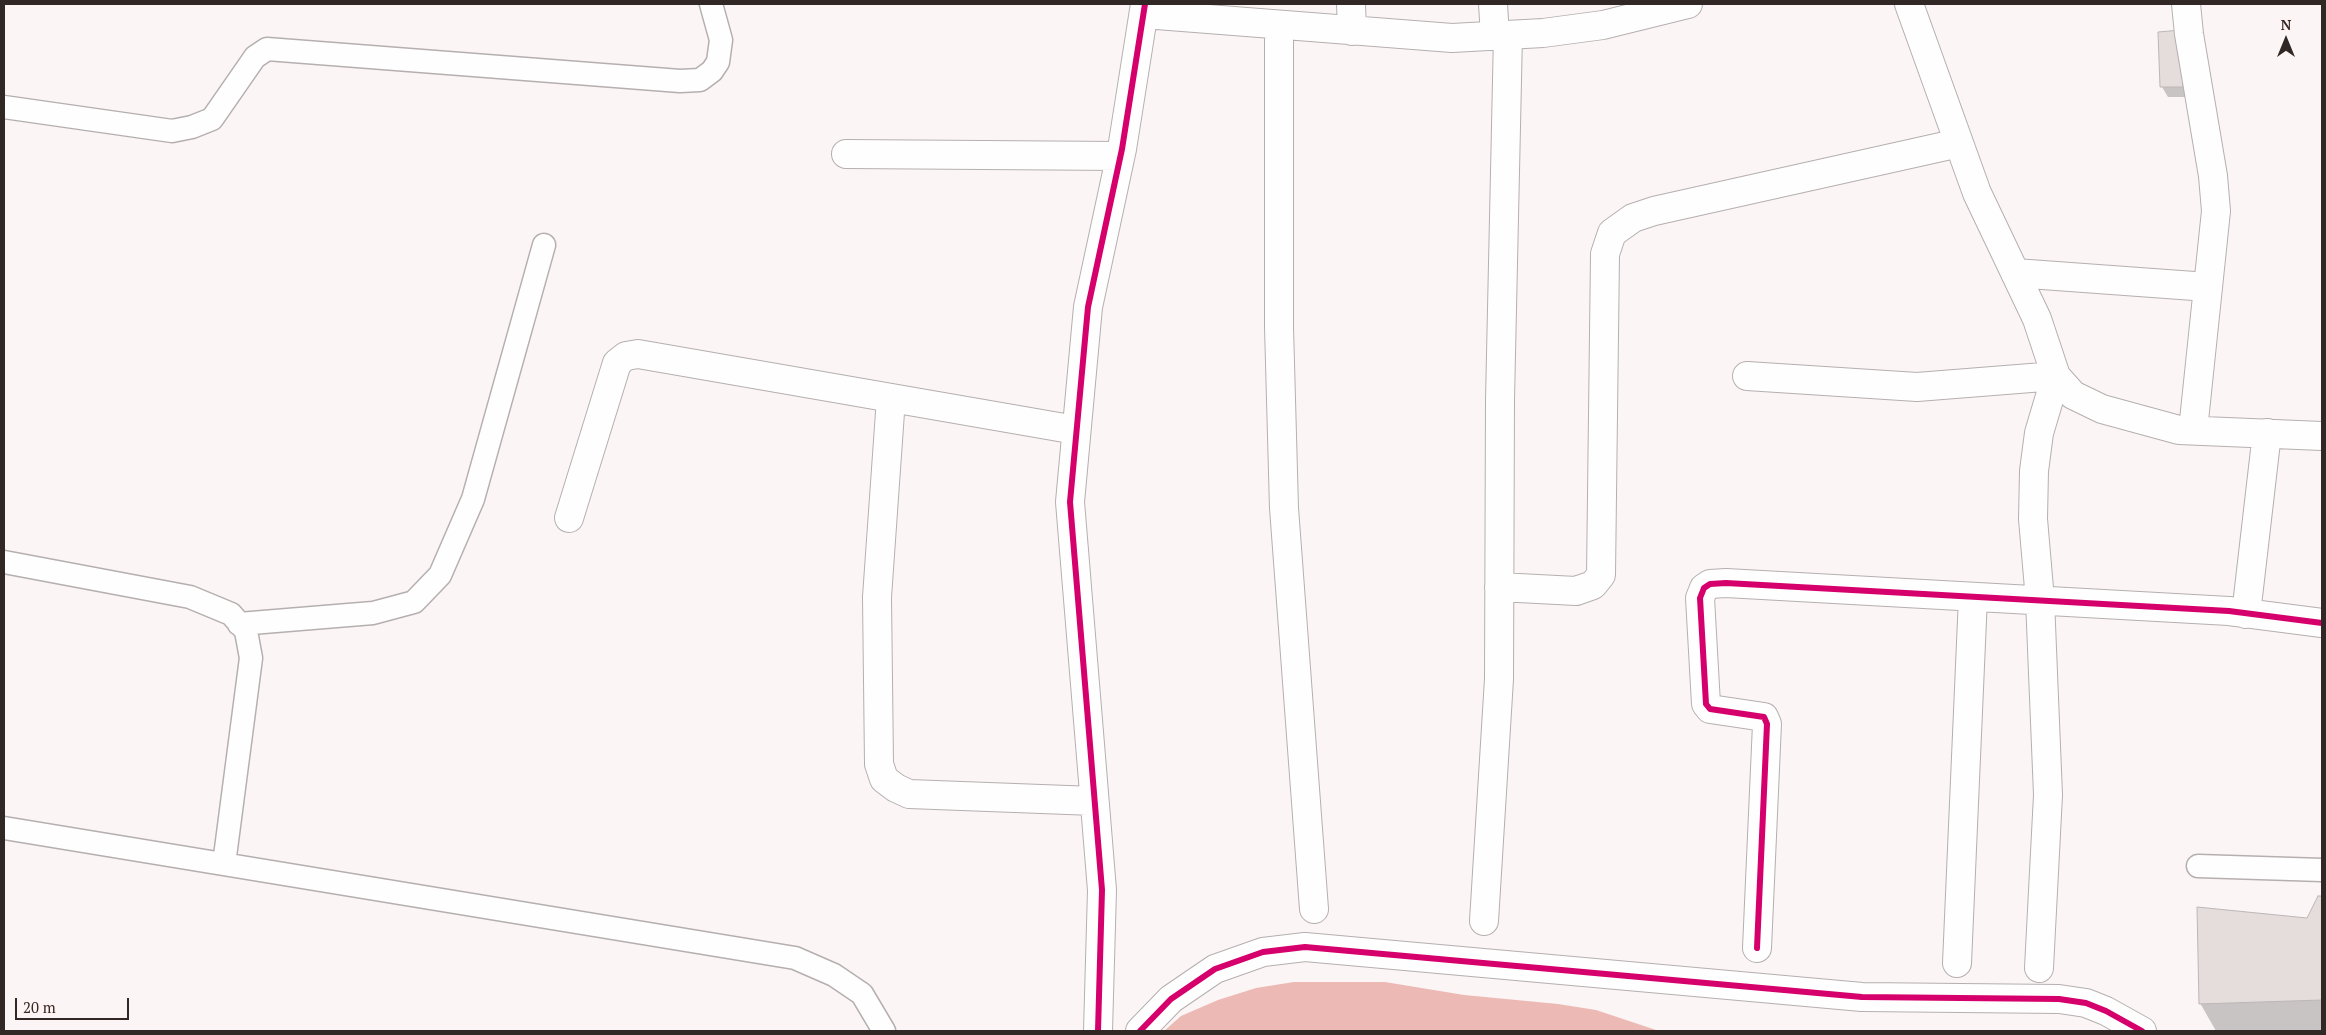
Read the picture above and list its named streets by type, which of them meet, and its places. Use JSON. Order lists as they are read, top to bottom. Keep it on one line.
{"scale_bar":"20 m","north":"top"}
